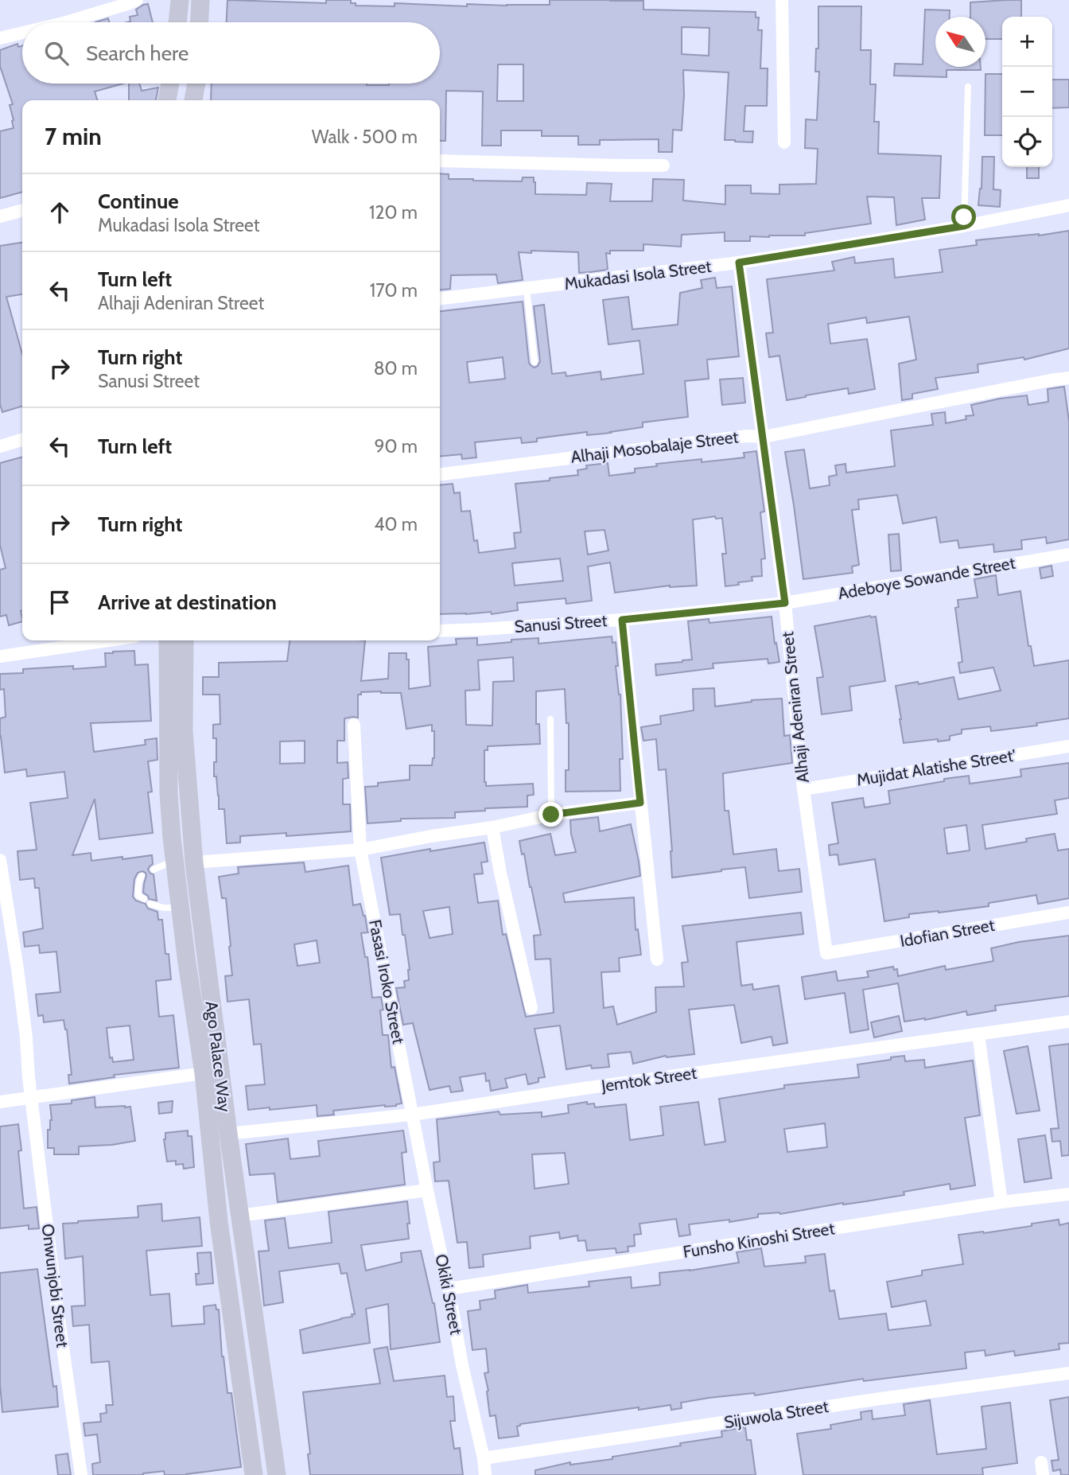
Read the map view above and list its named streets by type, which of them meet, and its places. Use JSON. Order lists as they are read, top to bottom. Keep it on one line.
{"streets":{"main road":["Ago Palace Way"],"street":["Mukadasi Isola Street","Alhaji Mosobalaje Street","Adeboye Sowande Street","Sanusi Street","Alhaji Adeniran Street","Mujidat Alatishe Street'","Idofian Street","Fasasi Iroko Street","Jemtok Street","Funsho Kinoshi Street","Onwunjobi Street","Okiki Street","Sijuwola Street"]},"crossings":[["Mukadasi Isola Street","Alhaji Adeniran Street"],["Alhaji Mosobalaje Street","Alhaji Adeniran Street"],["Adeboye Sowande Street","Sanusi Street"],["Adeboye Sowande Street","Alhaji Adeniran Street"],["Sanusi Street","Alhaji Adeniran Street"],["Alhaji Adeniran Street","Mujidat Alatishe Street'"],["Alhaji Adeniran Street","Idofian Street"],["Fasasi Iroko Street","Jemtok Street"],["Fasasi Iroko Street","Okiki Street"],["Ago Palace Way","Jemtok Street"],["Jemtok Street","Okiki Street"],["Funsho Kinoshi Street","Okiki Street"],["Okiki Street","Sijuwola Street"]],"north":"top left","page":{"map_buttons":["+","−"],"search":"Search here","heading":["7 min","Walk · 500 m"],"list":[["Continue","Mukadasi Isola Street","120 m"],["Turn left","Alhaji Adeniran Street","170 m"],["Turn right","Sanusi Street","80 m"],["Turn left","90 m"],["Turn right","40 m"],"Arrive at destination"]}}
